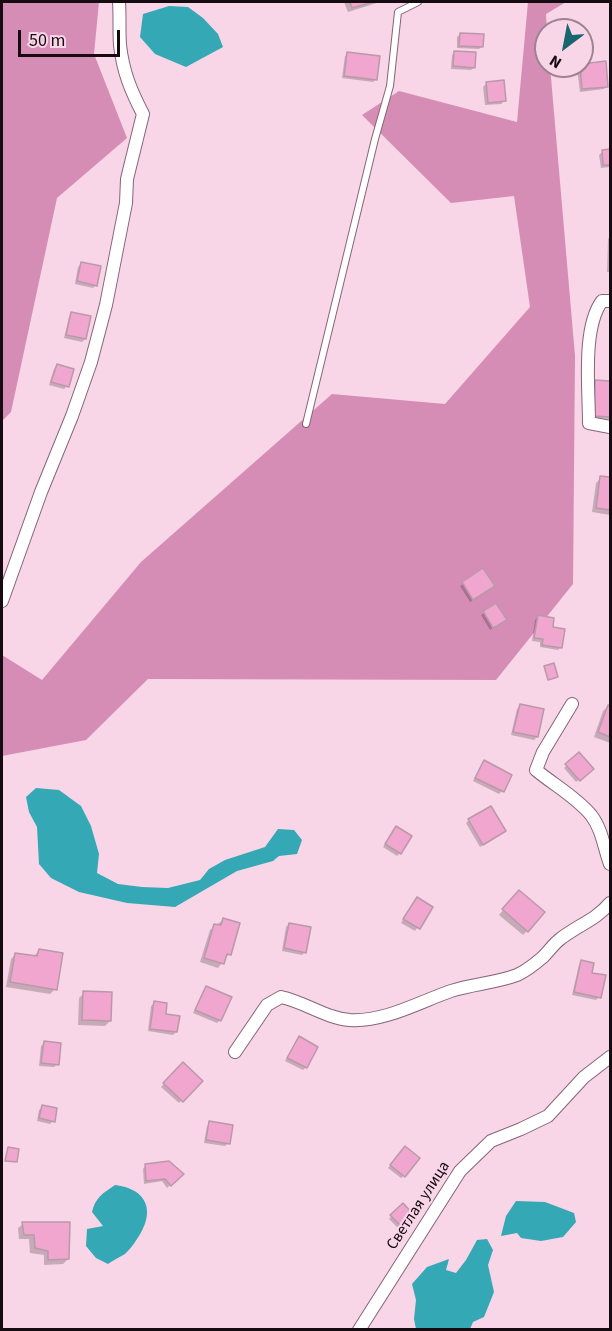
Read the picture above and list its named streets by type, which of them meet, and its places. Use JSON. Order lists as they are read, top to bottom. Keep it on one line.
{"streets":{"street":["Светлая улица"]},"scale_bar":"50 m","north":"bottom left"}
